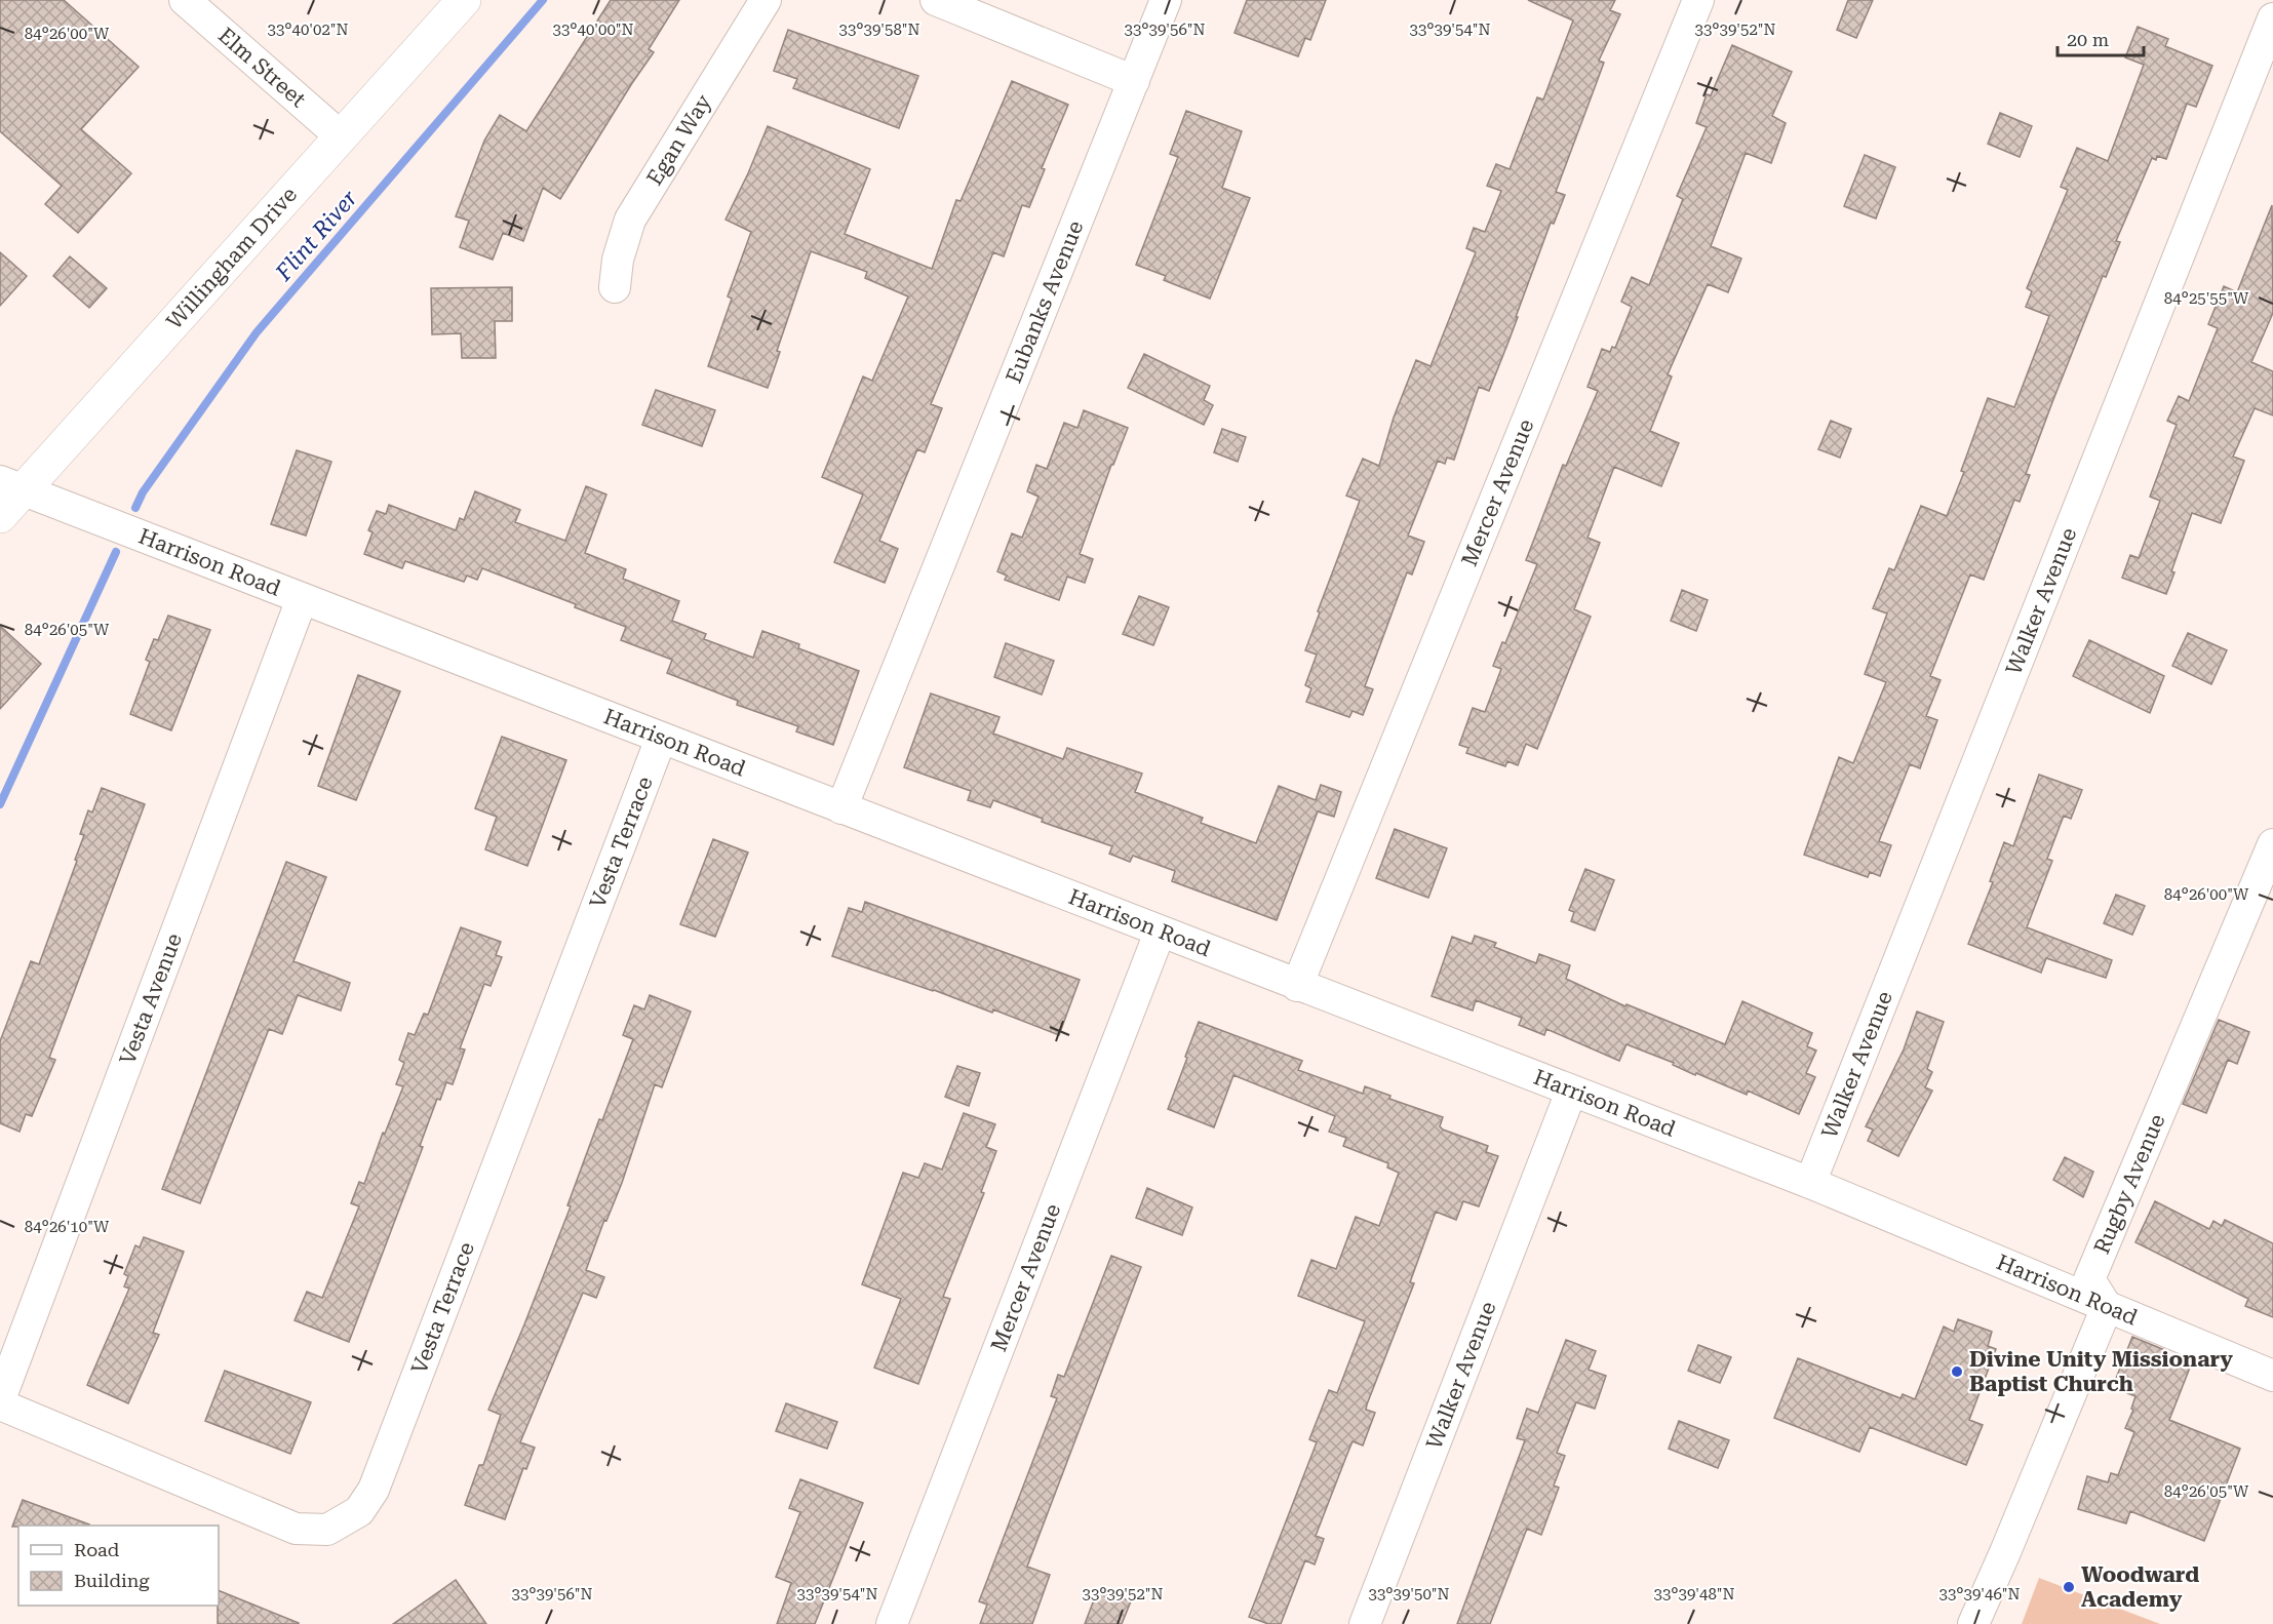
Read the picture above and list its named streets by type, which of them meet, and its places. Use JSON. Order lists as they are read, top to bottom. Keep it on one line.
{"streets":{"street":["Elm Street","Egan Way","Willingham Drive","Eubanks Avenue","Mercer Avenue","Harrison Road","Walker Avenue","Vesta Terrace","Vesta Avenue","Rugby Avenue"]},"crossings":[["Elm Street","Willingham Drive"],["Willingham Drive","Harrison Road"],["Eubanks Avenue","Harrison Road"],["Mercer Avenue","Harrison Road"],["Harrison Road","Walker Avenue"],["Harrison Road","Vesta Terrace"],["Harrison Road","Vesta Avenue"],["Harrison Road","Rugby Avenue"]],"water":["Flint River"],"places":["Divine Unity Missionary Baptist Church","Woodward Academy"],"legend":["Road","Building"],"scale_bar":"20 m","coordinates":["33°40'02\"N","33°39'58\"N","33°40'00\"N","33°39'56\"N","33°39'54\"N","33°39'52\"N","84°26'00\"W","84°25'55\"W","84°26'05\"W","84°26'10\"W","33°39'50\"N","33°39'48\"N","33°39'46\"N"]}
